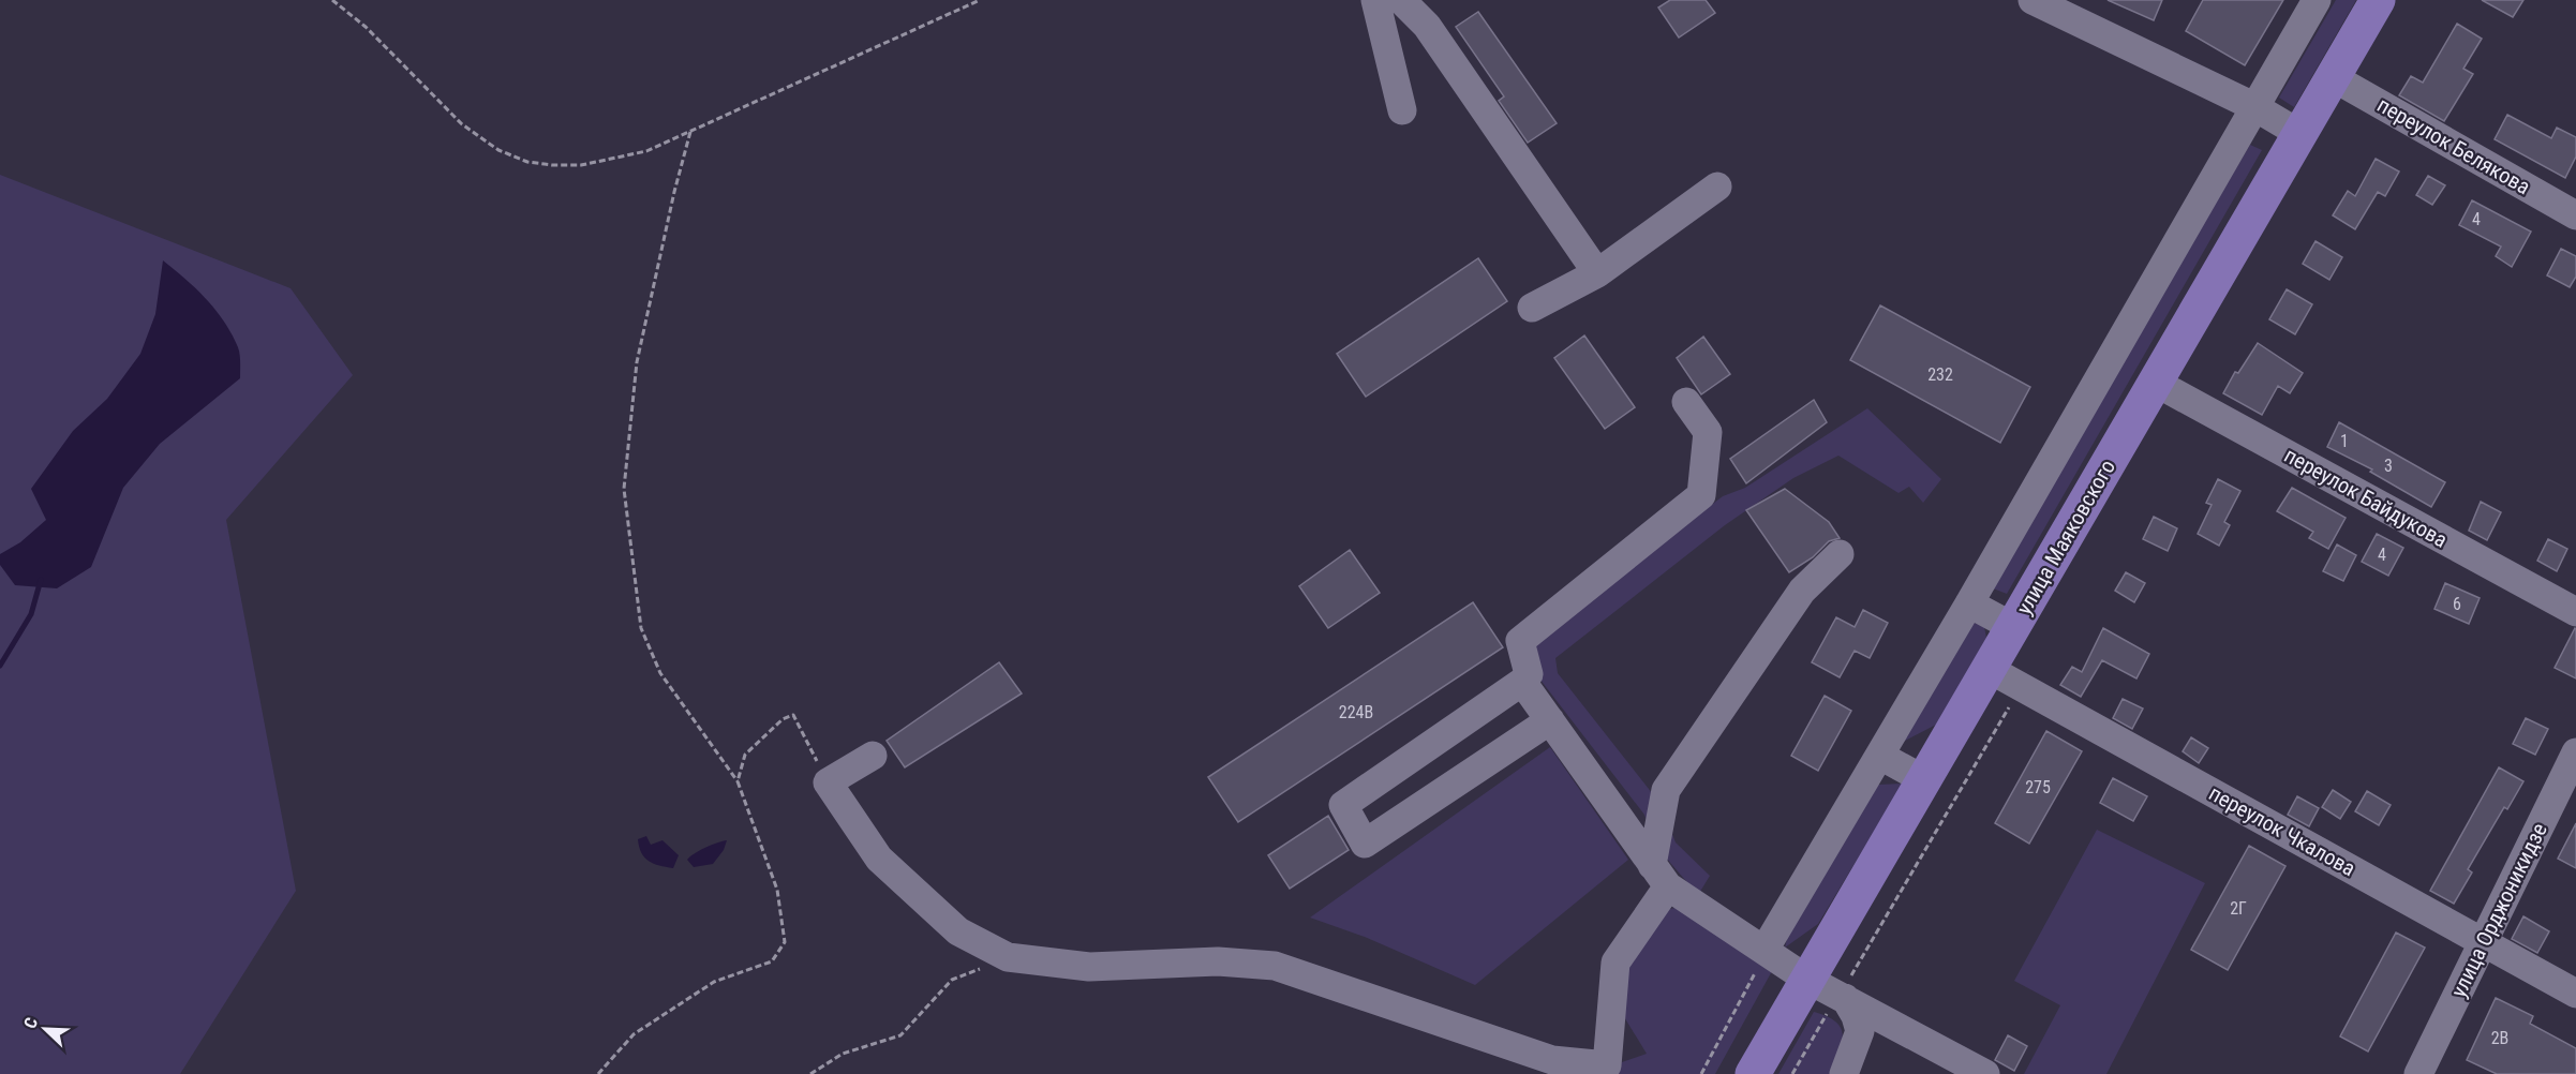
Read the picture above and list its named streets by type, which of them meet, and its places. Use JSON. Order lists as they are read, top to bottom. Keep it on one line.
{"streets":{"main road":["улица Маяковского"],"street":["переулок Белякова","переулок Байдукова","переулок Чкалова","улица Орджоникидзе"]},"crossings":[["переулок Белякова","улица Маяковского"],["переулок Байдукова","улица Маяковского"],["улица Маяковского","переулок Чкалова"],["переулок Чкалова","улица Орджоникидзе"]],"house_numbers":["4","232","1","3","4","6","224В","275","2Г","2В"],"north":"top left"}
